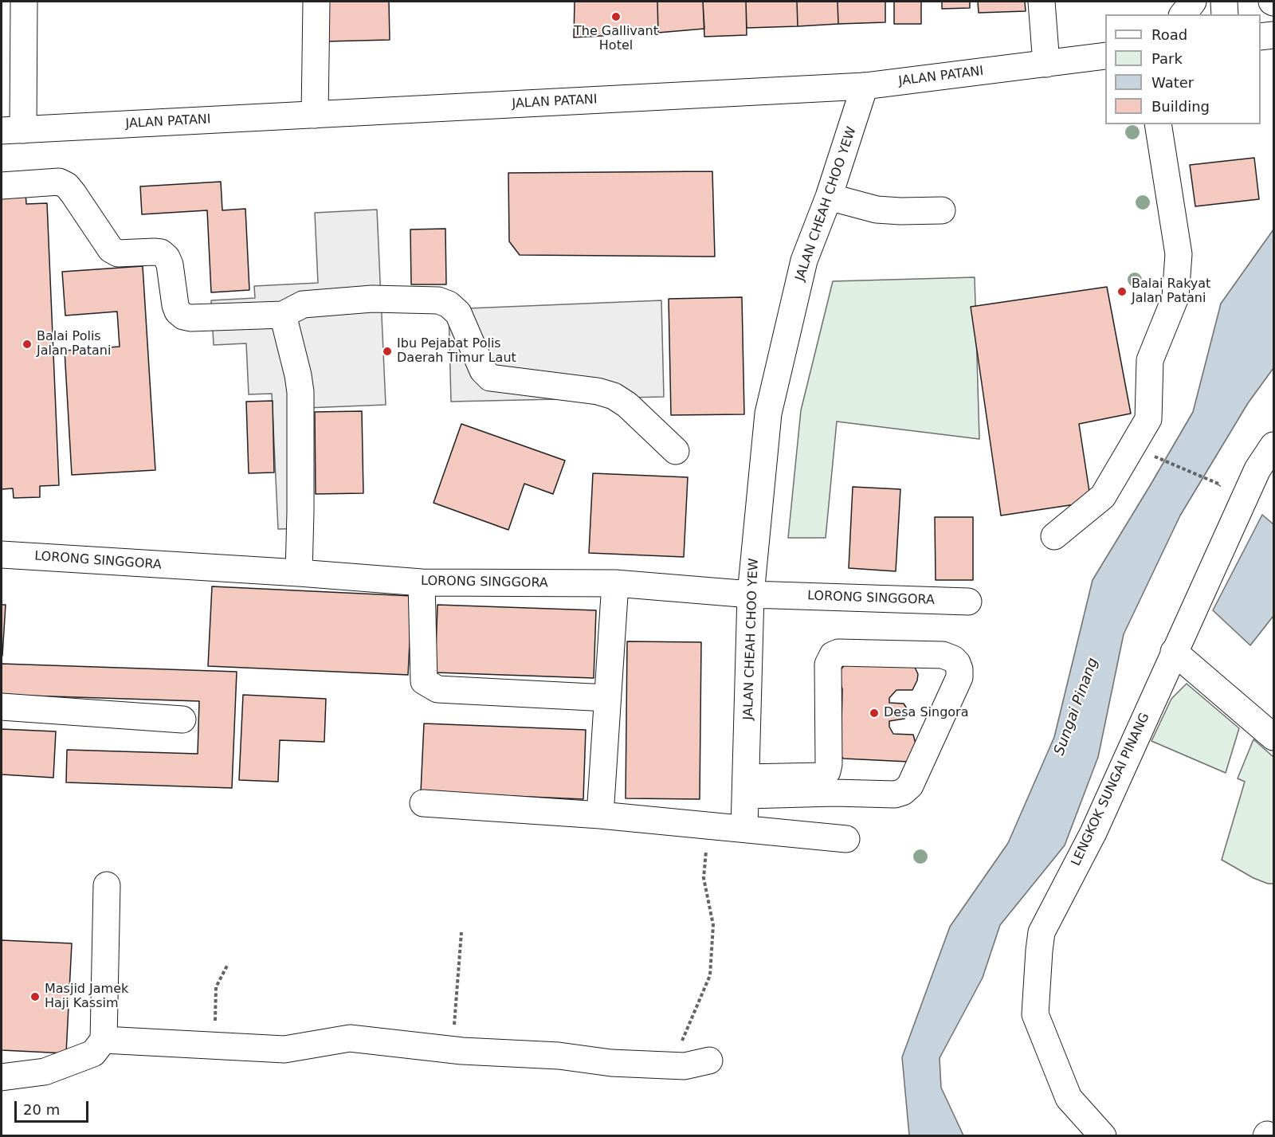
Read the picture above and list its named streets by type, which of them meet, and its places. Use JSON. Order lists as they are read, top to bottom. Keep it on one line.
{"streets":{"street":["JALAN PATANI","JALAN CHEAH CHOO YEW","LORONG SINGGORA","LENGKOK SUNGAI PINANG"]},"crossings":[["JALAN PATANI","JALAN CHEAH CHOO YEW"],["JALAN CHEAH CHOO YEW","LORONG SINGGORA"]],"water":["Sungai Pinang"],"places":["The Gallivant Hotel","Balai Rakyat Jalan Patani","Balai Polis Jalan Patani","Ibu Pejabat Polis Daerah Timur Laut","Desa Singora","Masjid Jamek Haji Kassim"],"legend":["Road","Park","Water","Building"],"scale_bar":"20 m"}
